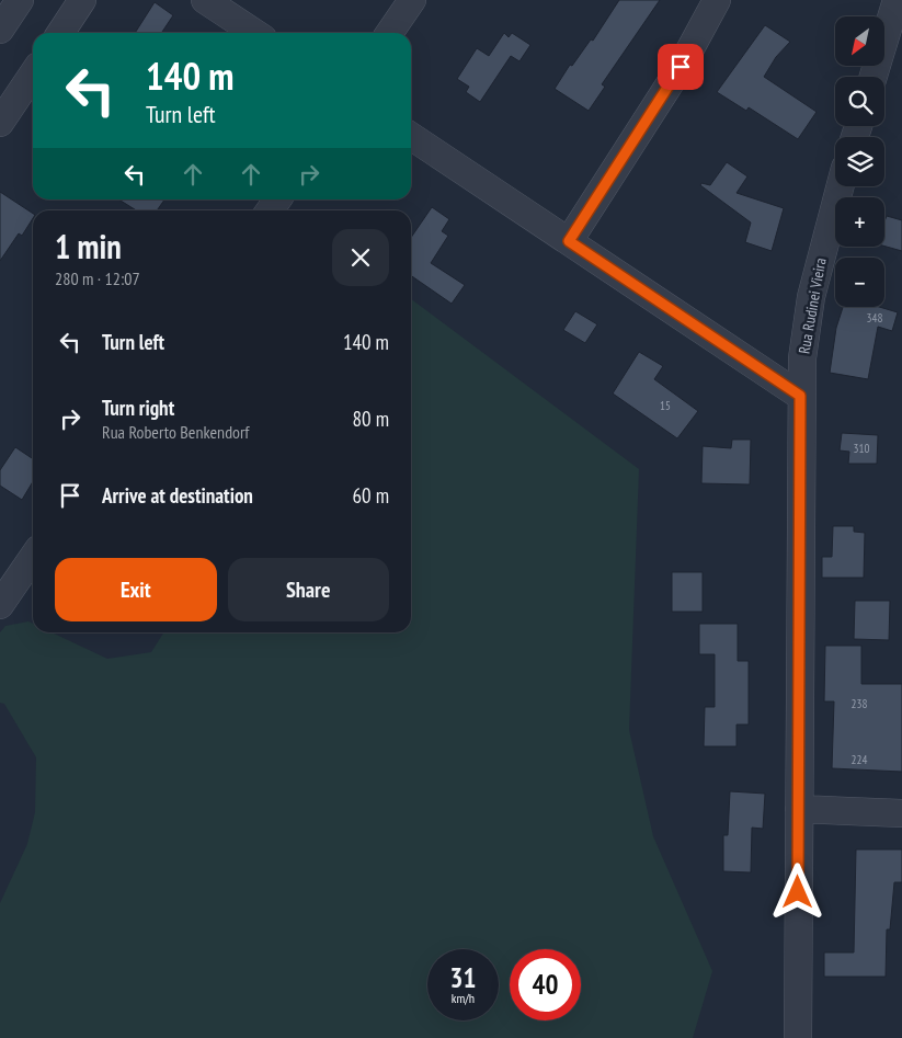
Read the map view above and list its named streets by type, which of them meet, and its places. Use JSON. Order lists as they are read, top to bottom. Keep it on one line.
{"streets":{"street":["Rua Rudinei Vieira"]},"house_numbers":["348","15","310","238","224"],"north":"bottom left","page":{"map_buttons":["+","−"],"turn":["140 m","Turn left"],"heading":["1 min","280 m · 12:07"],"list":[{"name":"Turn left","value":"140 m"},{"name":"Turn right","note":"Rua Roberto Benkendorf","value":"80 m"},{"name":"Arrive at destination","value":"60 m"}],"buttons":["Exit","Share"],"speed":"31 km/h","limit":"40"}}
